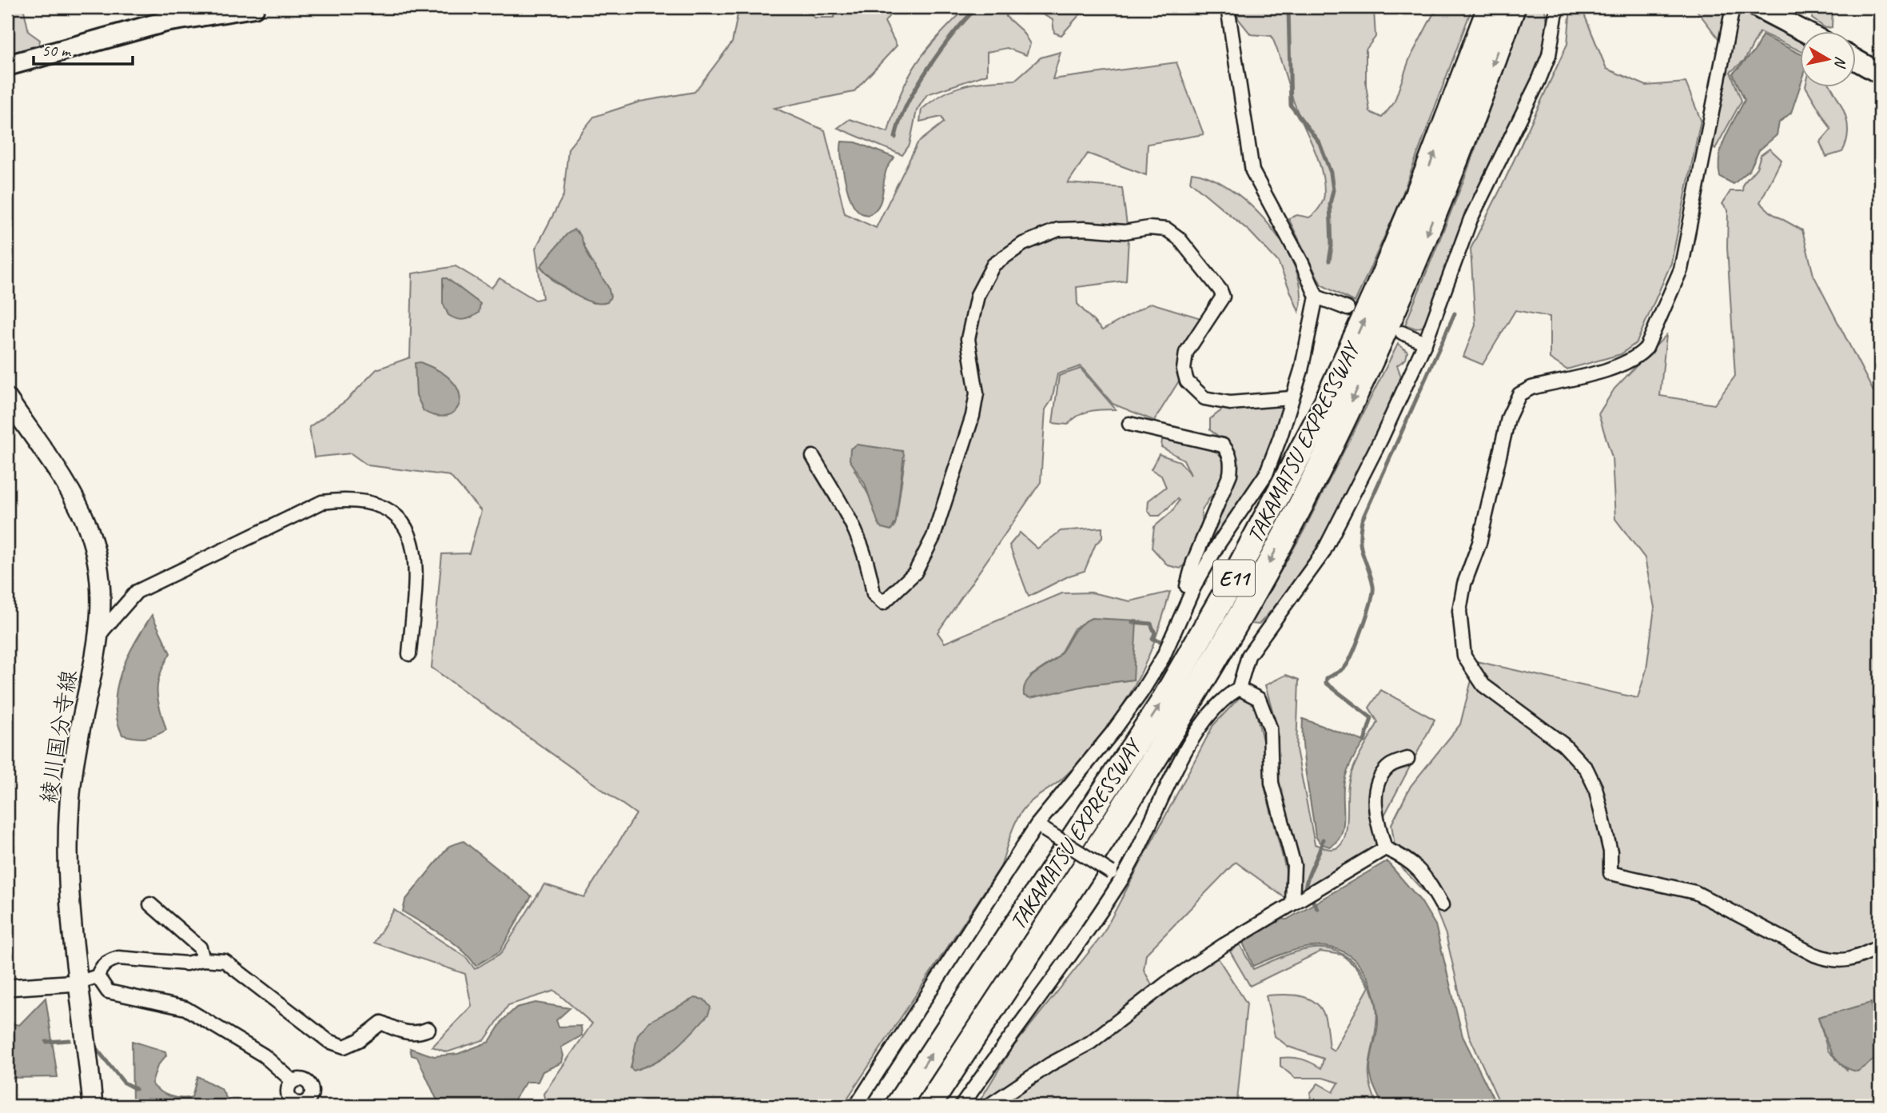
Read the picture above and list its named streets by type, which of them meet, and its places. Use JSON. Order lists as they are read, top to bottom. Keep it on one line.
{"streets":{"highway":["TAKAMATSU EXPRESSWAY","E11"],"main road":["綾川国分寺線"]},"scale_bar":"50 m","north":"right"}
